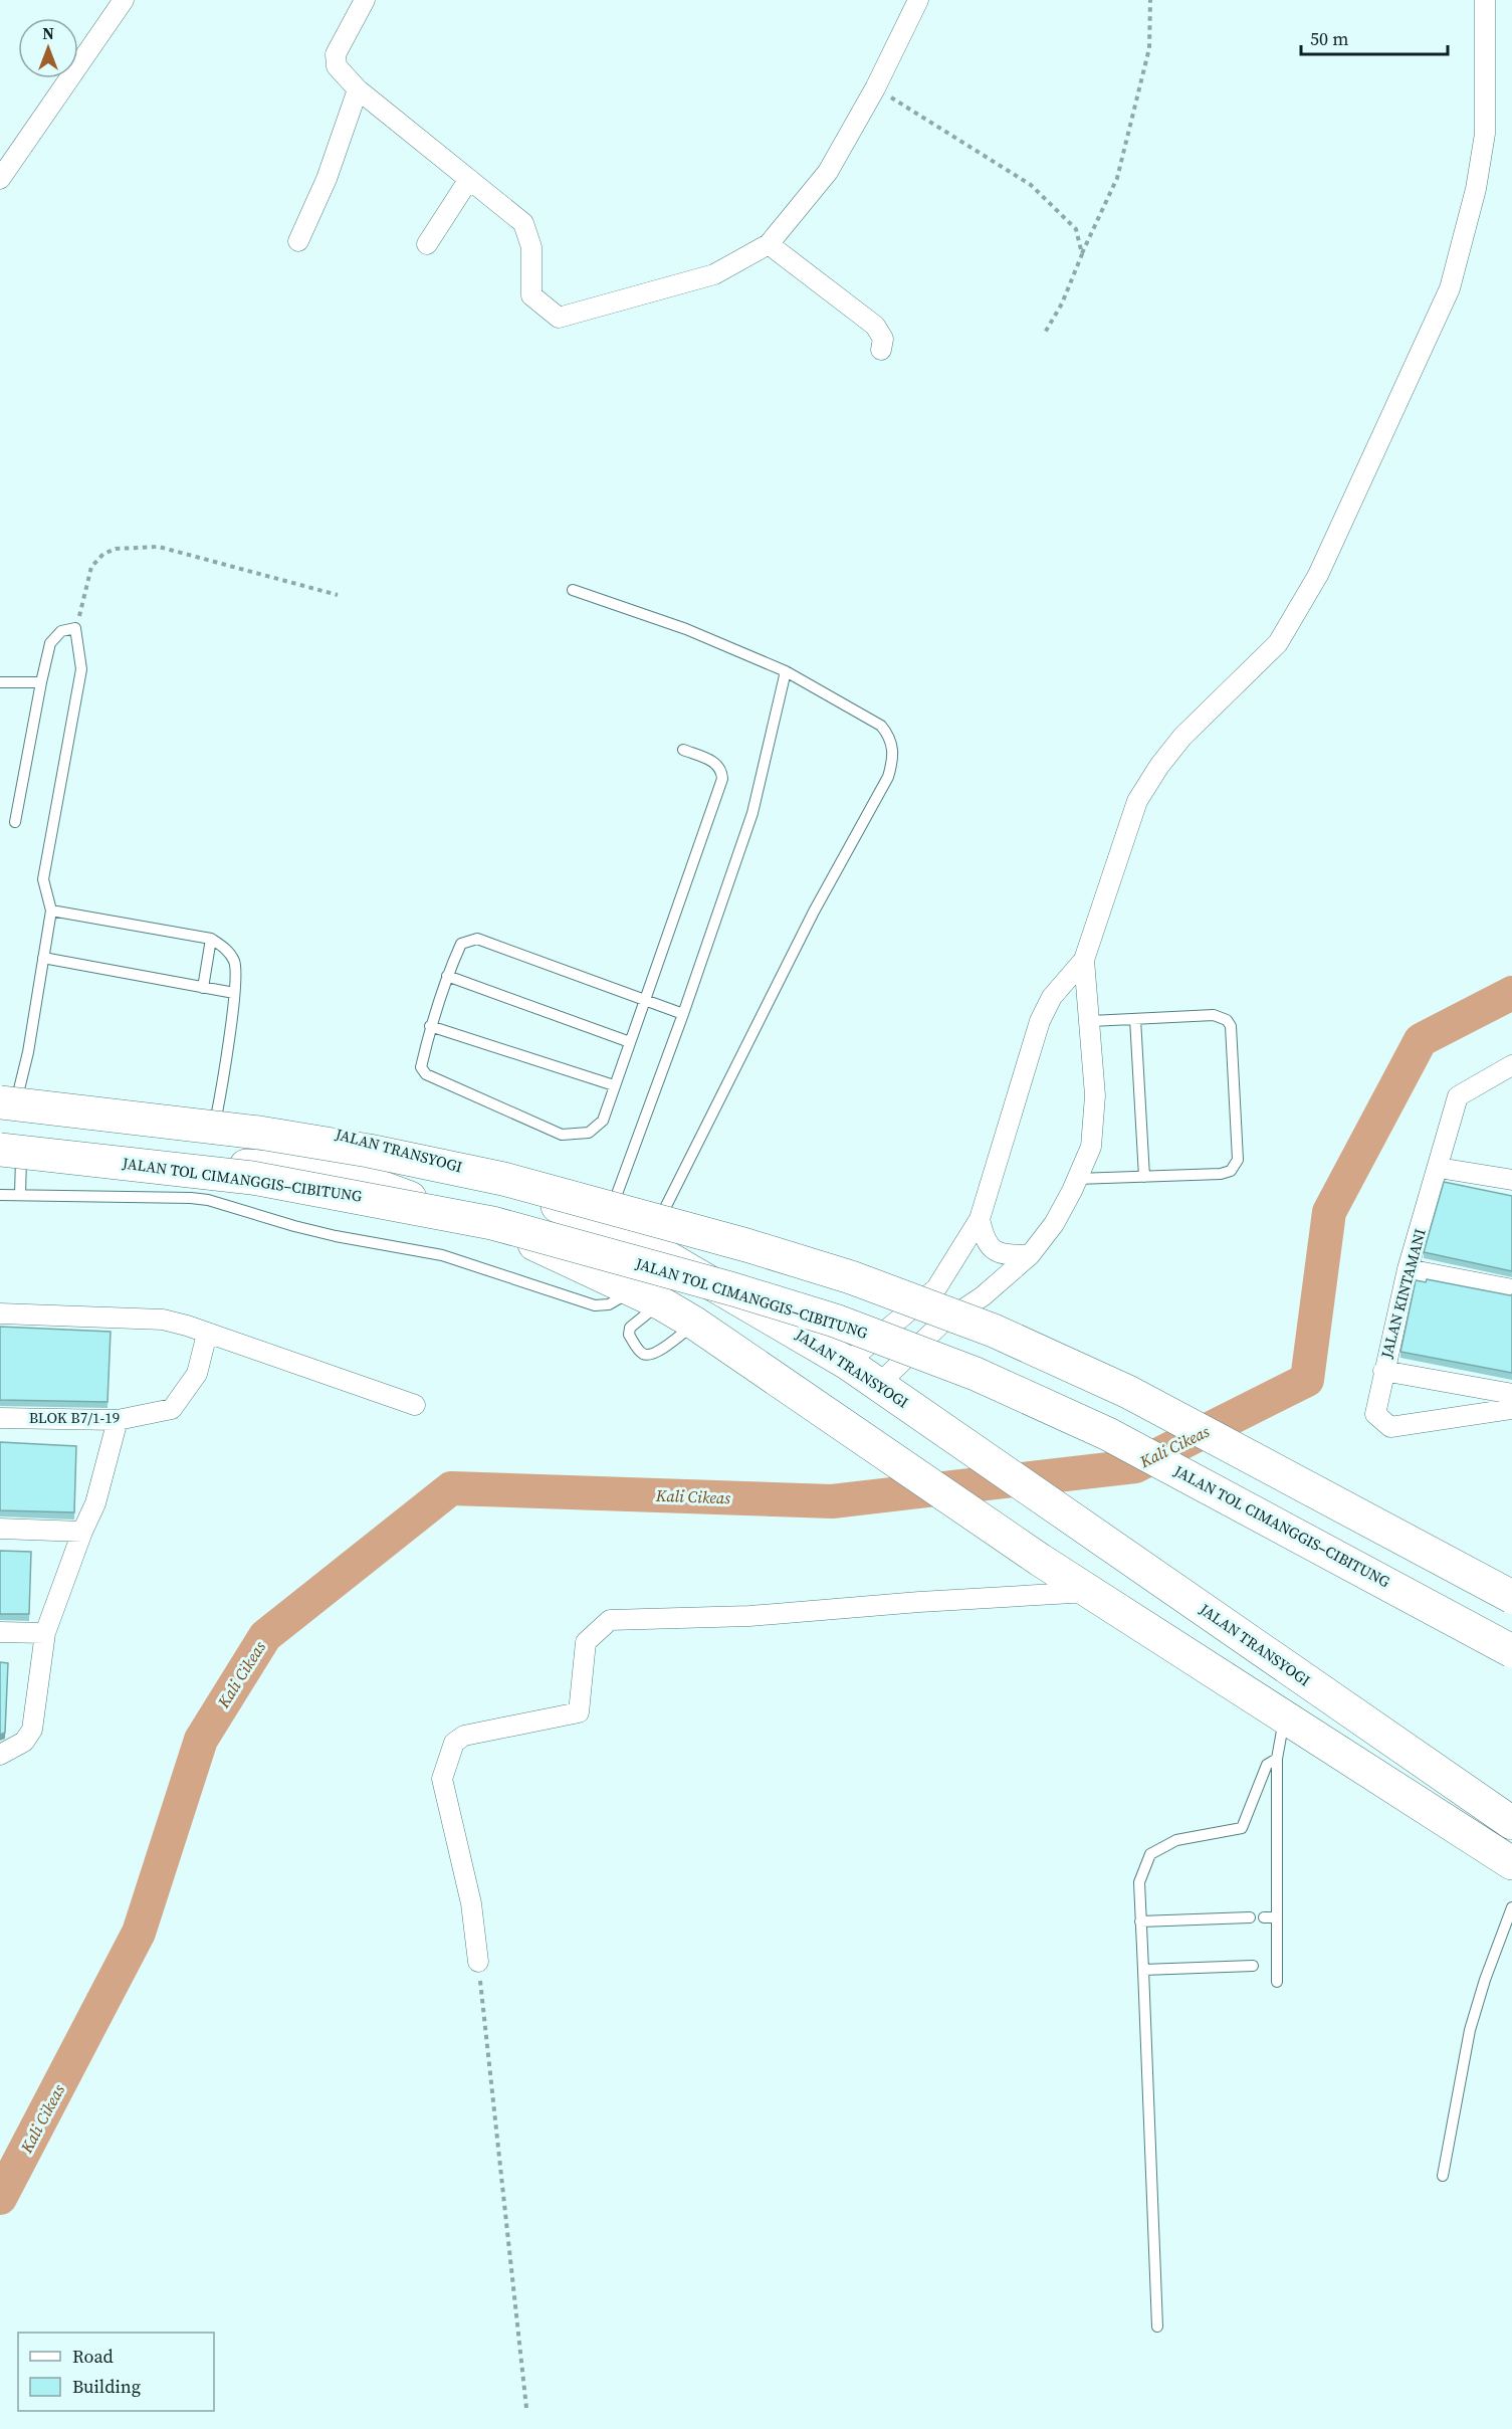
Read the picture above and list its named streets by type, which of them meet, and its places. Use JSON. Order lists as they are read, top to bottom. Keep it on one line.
{"streets":{"highway":["JALAN TRANSYOGI","JALAN TOL CIMANGGIS–CIBITUNG"],"street":["JALAN KINTAMANI","BLOK B7/1-19"]},"water":["Kali Cikeas"],"legend":["Road","Building"],"scale_bar":"50 m","north":"top"}
